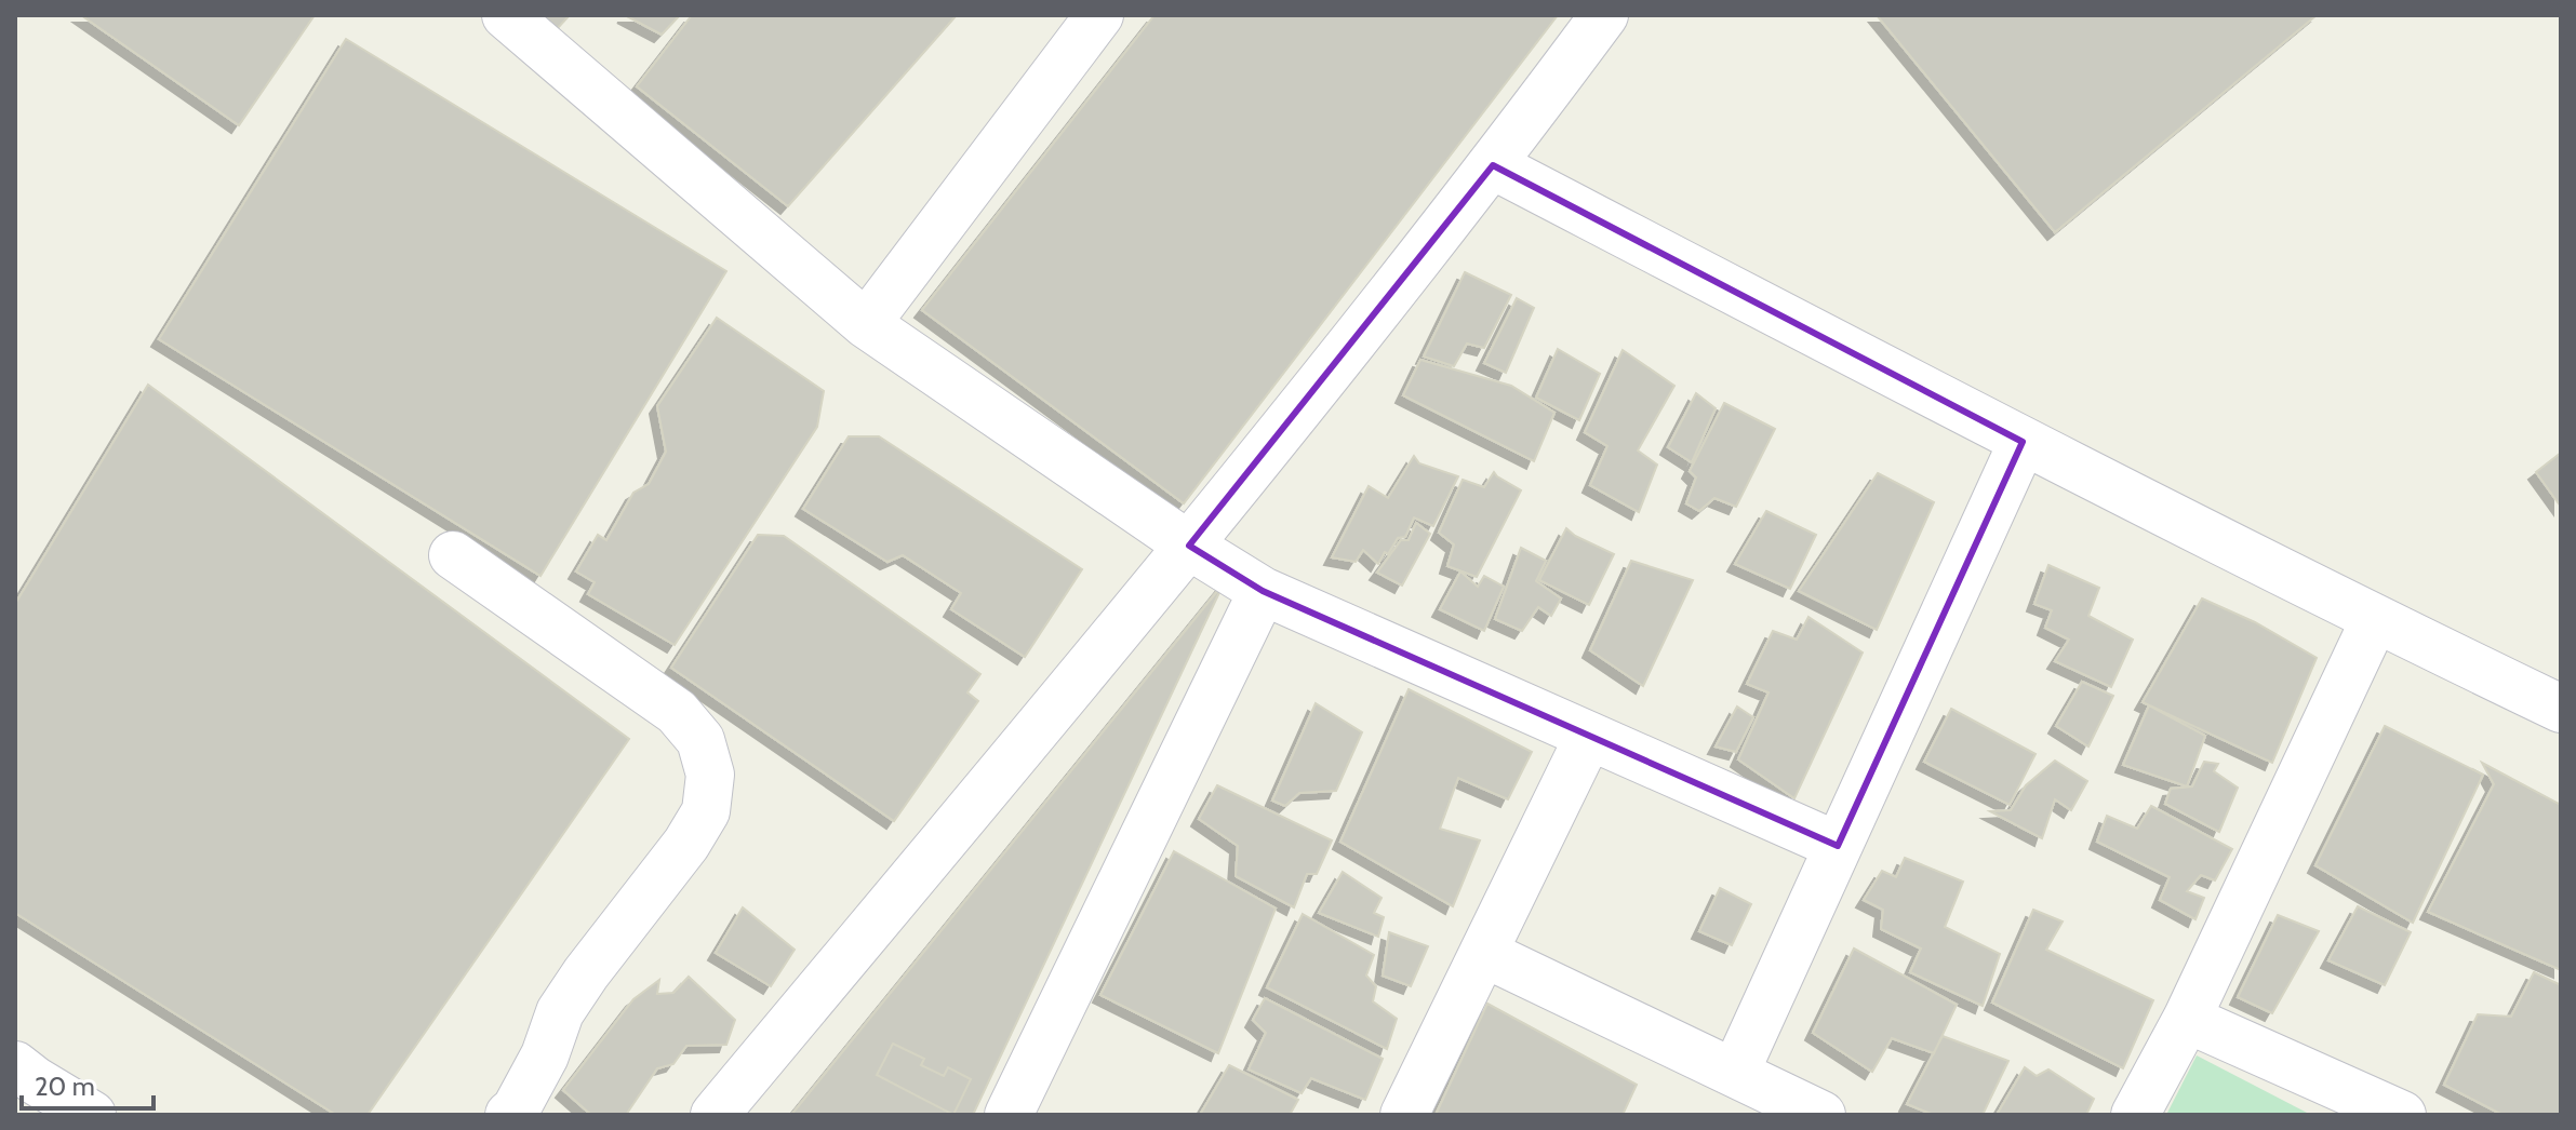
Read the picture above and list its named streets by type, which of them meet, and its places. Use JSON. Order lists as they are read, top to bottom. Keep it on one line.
{"scale_bar":"20 m"}
